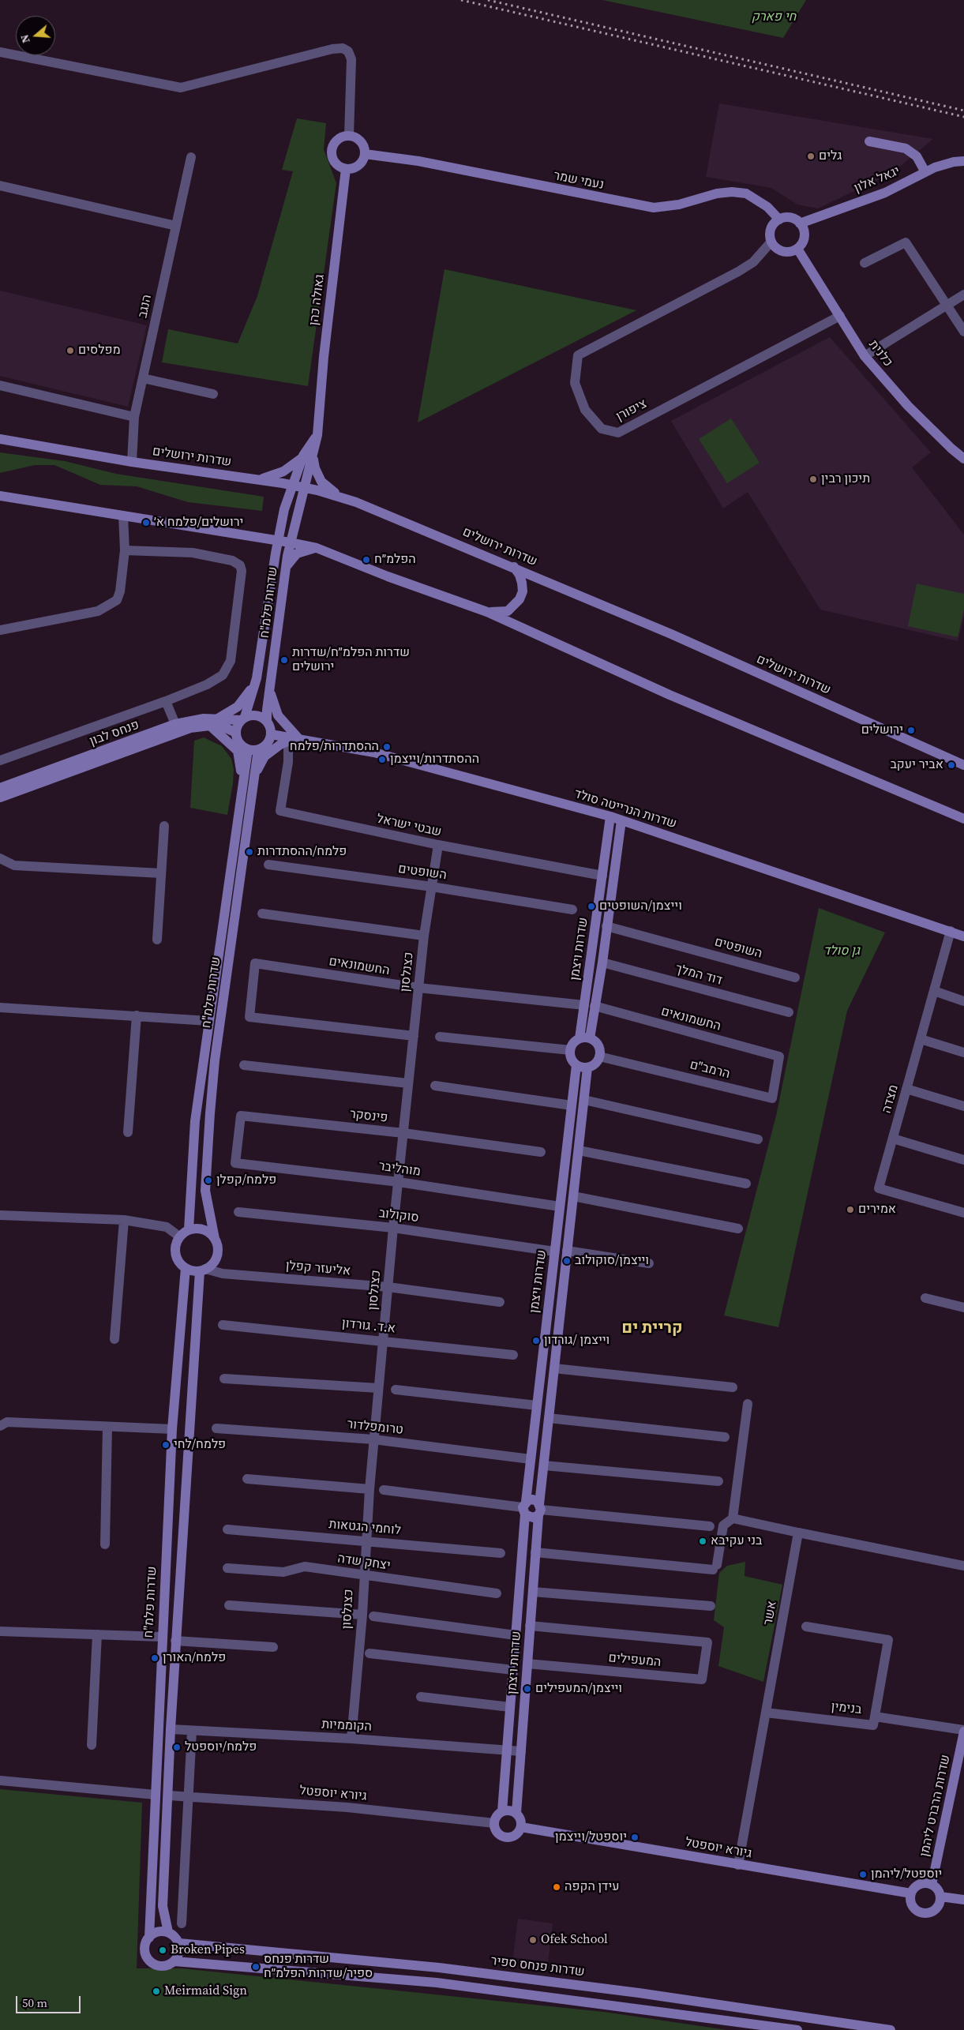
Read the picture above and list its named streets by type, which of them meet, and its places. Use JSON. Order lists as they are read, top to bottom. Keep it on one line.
{"streets":{"street":["יגאל אלון","נעמי שמר","גאולה כהן","הנגב","כלנית","ציפורן","שדרות ירושלים","שדרות פלמ\"ח","פנחס לבון","שדרות הנרייטה סולד","שבטי ישראל","השופטים","שדרות ויצמן","החשמונאים","כצנלסון","דוד המלך","הרמב\"ם","מצדה","פינסקר","מוהליבר","סוקולוב","אליעזר קפלן","א.ד. גורדון","טרומפלדור","לוחמי הגטאות","יצחק שדה","אשר","המעפילים","בנימין","הקוממיות","גיורא יוספטל","שדרות הרברט ליהמן","שדרות פנחס ספיר"]},"crossings":[["יגאל אלון","נעמי שמר"],["יגאל אלון","כלנית"],["יגאל אלון","ציפורן"],["נעמי שמר","גאולה כהן"],["נעמי שמר","כלנית"],["נעמי שמר","ציפורן"],["גאולה כהן","שדרות ירושלים"],["גאולה כהן","שדרות פלמ\"ח"],["הנגב","שדרות ירושלים"],["כלנית","ציפורן"],["שדרות ירושלים","שדרות פלמ\"ח"],["שדרות פלמ\"ח","פנחס לבון"],["שדרות פלמ\"ח","שדרות הנרייטה סולד"],["שדרות פלמ\"ח","אליעזר קפלן"],["שדרות פלמ\"ח","הקוממיות"],["שדרות פלמ\"ח","גיורא יוספטל"],["שדרות פלמ\"ח","שדרות פנחס ספיר"],["פנחס לבון","שדרות הנרייטה סולד"],["שדרות הנרייטה סולד","שבטי ישראל"],["שדרות הנרייטה סולד","שדרות ויצמן"],["שדרות הנרייטה סולד","מצדה"],["שבטי ישראל","שדרות ויצמן"],["שבטי ישראל","כצנלסון"],["השופטים","שדרות ויצמן"],["השופטים","כצנלסון"],["שדרות ויצמן","החשמונאים"],["שדרות ויצמן","דוד המלך"],["שדרות ויצמן","הרמב\"ם"],["שדרות ויצמן","מוהליבר"],["שדרות ויצמן","סוקולוב"],["שדרות ויצמן","טרומפלדור"],["שדרות ויצמן","המעפילים"],["שדרות ויצמן","הקוממיות"],["שדרות ויצמן","גיורא יוספטל"],["החשמונאים","כצנלסון"],["החשמונאים","הרמב\"ם"],["כצנלסון","פינסקר"],["כצנלסון","מוהליבר"],["כצנלסון","סוקולוב"],["כצנלסון","אליעזר קפלן"],["כצנלסון","א.ד. גורדון"],["כצנלסון","טרומפלדור"],["כצנלסון","לוחמי הגטאות"],["כצנלסון","יצחק שדה"],["כצנלסון","הקוממיות"],["פינסקר","מוהליבר"],["אשר","בנימין"],["אשר","גיורא יוספטל"],["בנימין","שדרות הרברט ליהמן"],["גיורא יוספטל","שדרות הרברט ליהמן"]],"districts":["קריית ים"],"parks":["חי פארק","גן סולד"],"places":["גלים","מפלסים","תיכון רבין","ירושלים/פלמח א׳","הפלמ״ח","שדרות הפלמ״ח/שדרות ירושלים","ירושלים","ההסתדרות/פלמח","ההסתדרות/וייצמן","אביר יעקב","פלמח/ההסתדרות","וייצמן/השופטים","פלמח/קפלן","אמירים","וייצמן/סוקולוב","וייצמן /גורדון","פלמח/לחי","בני עקיבא","פלמח/האורן","וייצמן/המעפילים","פלמח/יוספטל","יוספטל/וייצמן","יוספטל/ליהמן","עידן הקפה","Ofek School","Broken Pipes","שדרות פנחס ספיר/שדרות הפלמ״ח","Meirmaid Sign"],"scale_bar":"50 m","north":"left"}
